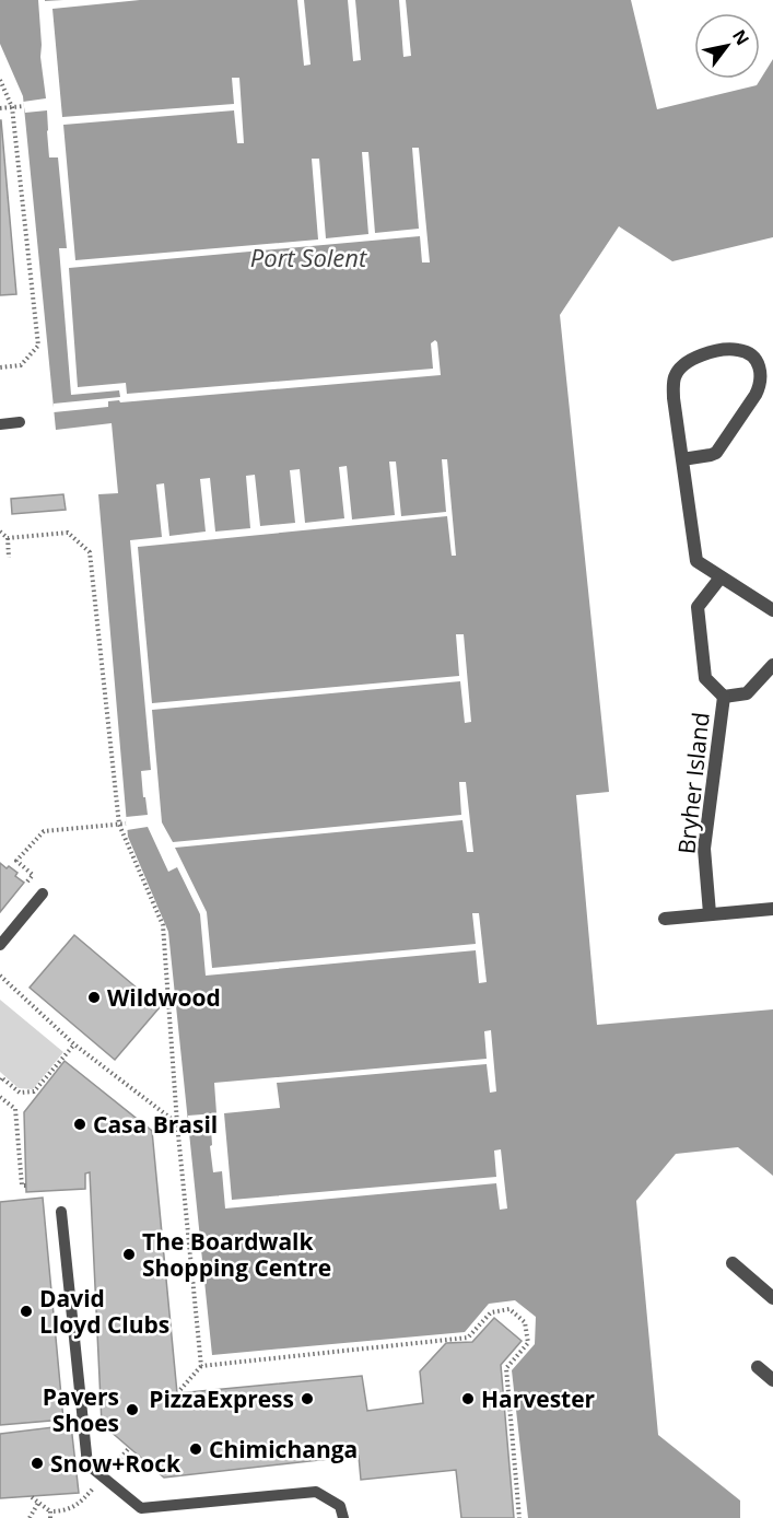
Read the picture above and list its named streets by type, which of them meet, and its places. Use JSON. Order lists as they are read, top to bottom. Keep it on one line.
{"streets":{"street":["Bryher Island"]},"water":["Port Solent"],"places":["Wildwood","Casa Brasil","The Boardwalk Shopping Centre","David Lloyd Clubs","PizzaExpress","Harvester","Pavers Shoes","Chimichanga","Snow+Rock"],"north":"top right"}
